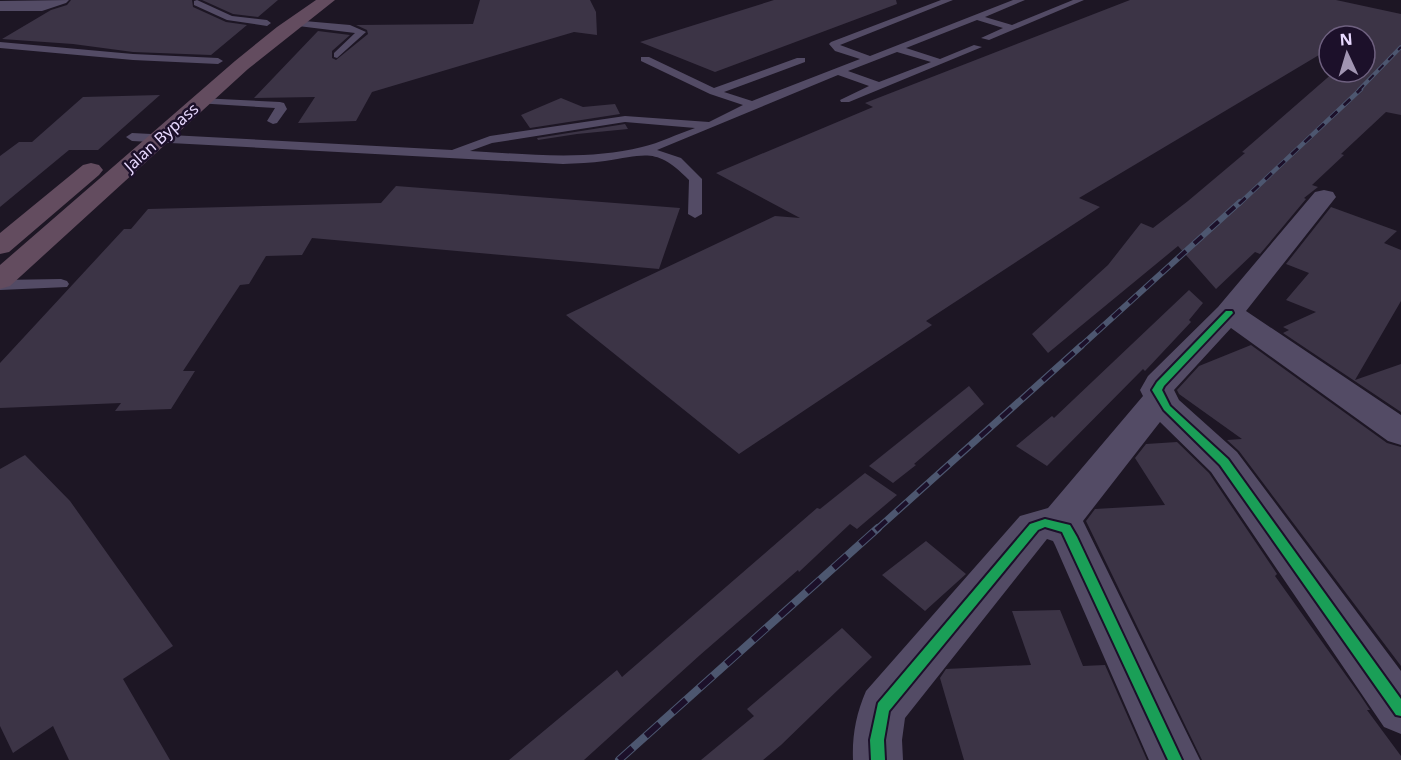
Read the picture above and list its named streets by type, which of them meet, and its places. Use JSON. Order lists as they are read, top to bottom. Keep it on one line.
{"streets":{"highway":["Jalan Bypass"]},"north":"top"}
